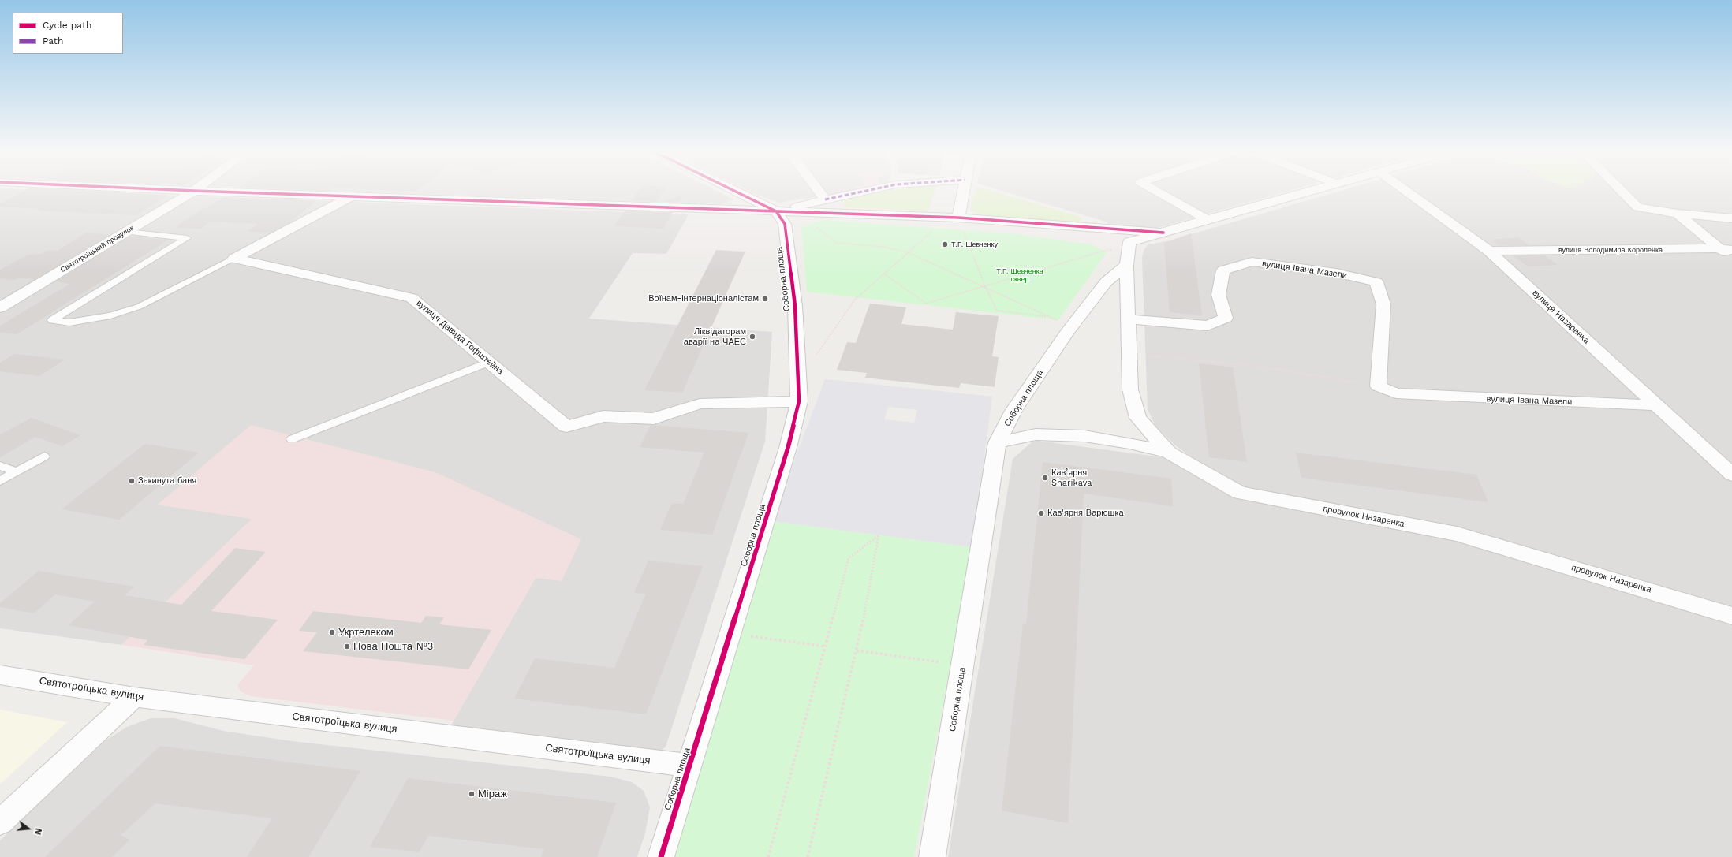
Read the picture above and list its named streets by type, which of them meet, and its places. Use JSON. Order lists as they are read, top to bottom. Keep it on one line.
{"streets":{"street":["Святотроїцький провулок","вулиця Володимира Короленка","вулиця Івана Мазепи","Соборна площа","вулиця Назаренка","вулиця Давида Гофштейна","провулок Назаренка","Святотроїцька вулиця"]},"crossings":[["вулиця Володимира Короленка","вулиця Назаренка"],["вулиця Івана Мазепи","вулиця Назаренка"],["Соборна площа","вулиця Давида Гофштейна"],["Соборна площа","провулок Назаренка"],["Соборна площа","Святотроїцька вулиця"]],"parks":["Т.Г. Шевченка сквер"],"places":["Т.Г. Шевченку","Воїнам-інтернаціоналістам","Ліквідаторам аварії на ЧАЕС","Кав’ярня Sharikava","Закинута баня","Кав'ярня Варюшка","Укртелеком","Нова Пошта №3","Міраж"],"legend":["Cycle path","Path"],"north":"right"}
